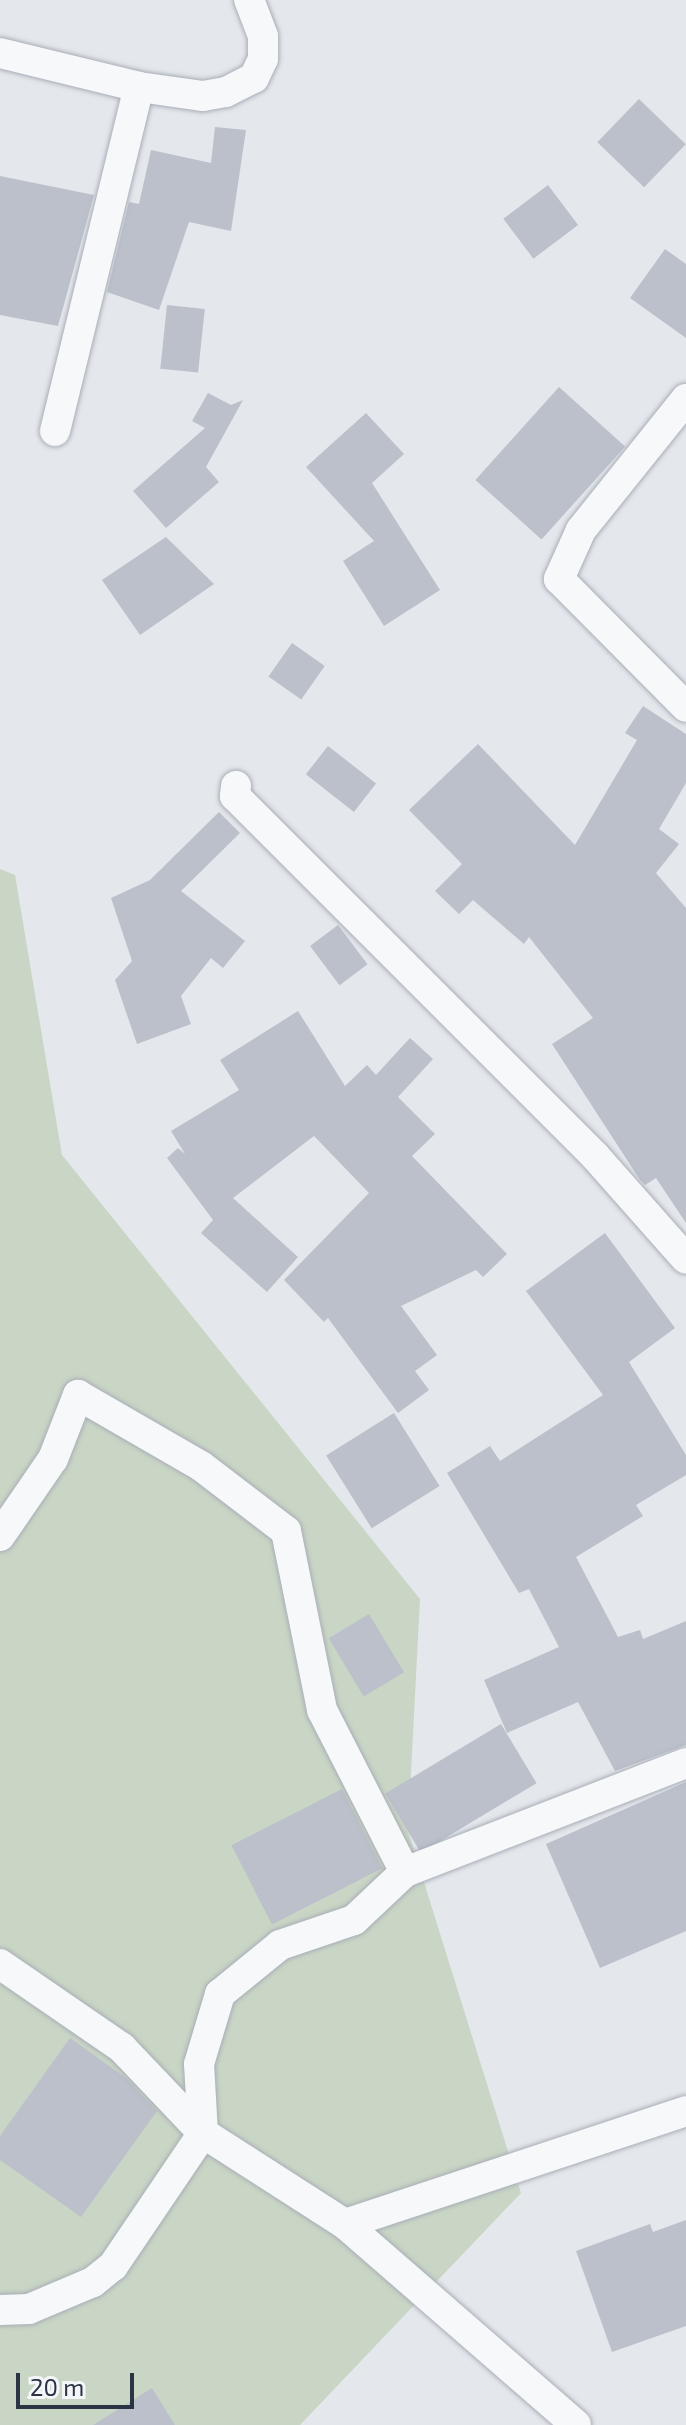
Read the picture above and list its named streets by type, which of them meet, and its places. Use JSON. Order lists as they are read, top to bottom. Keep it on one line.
{"scale_bar":"20 m"}
